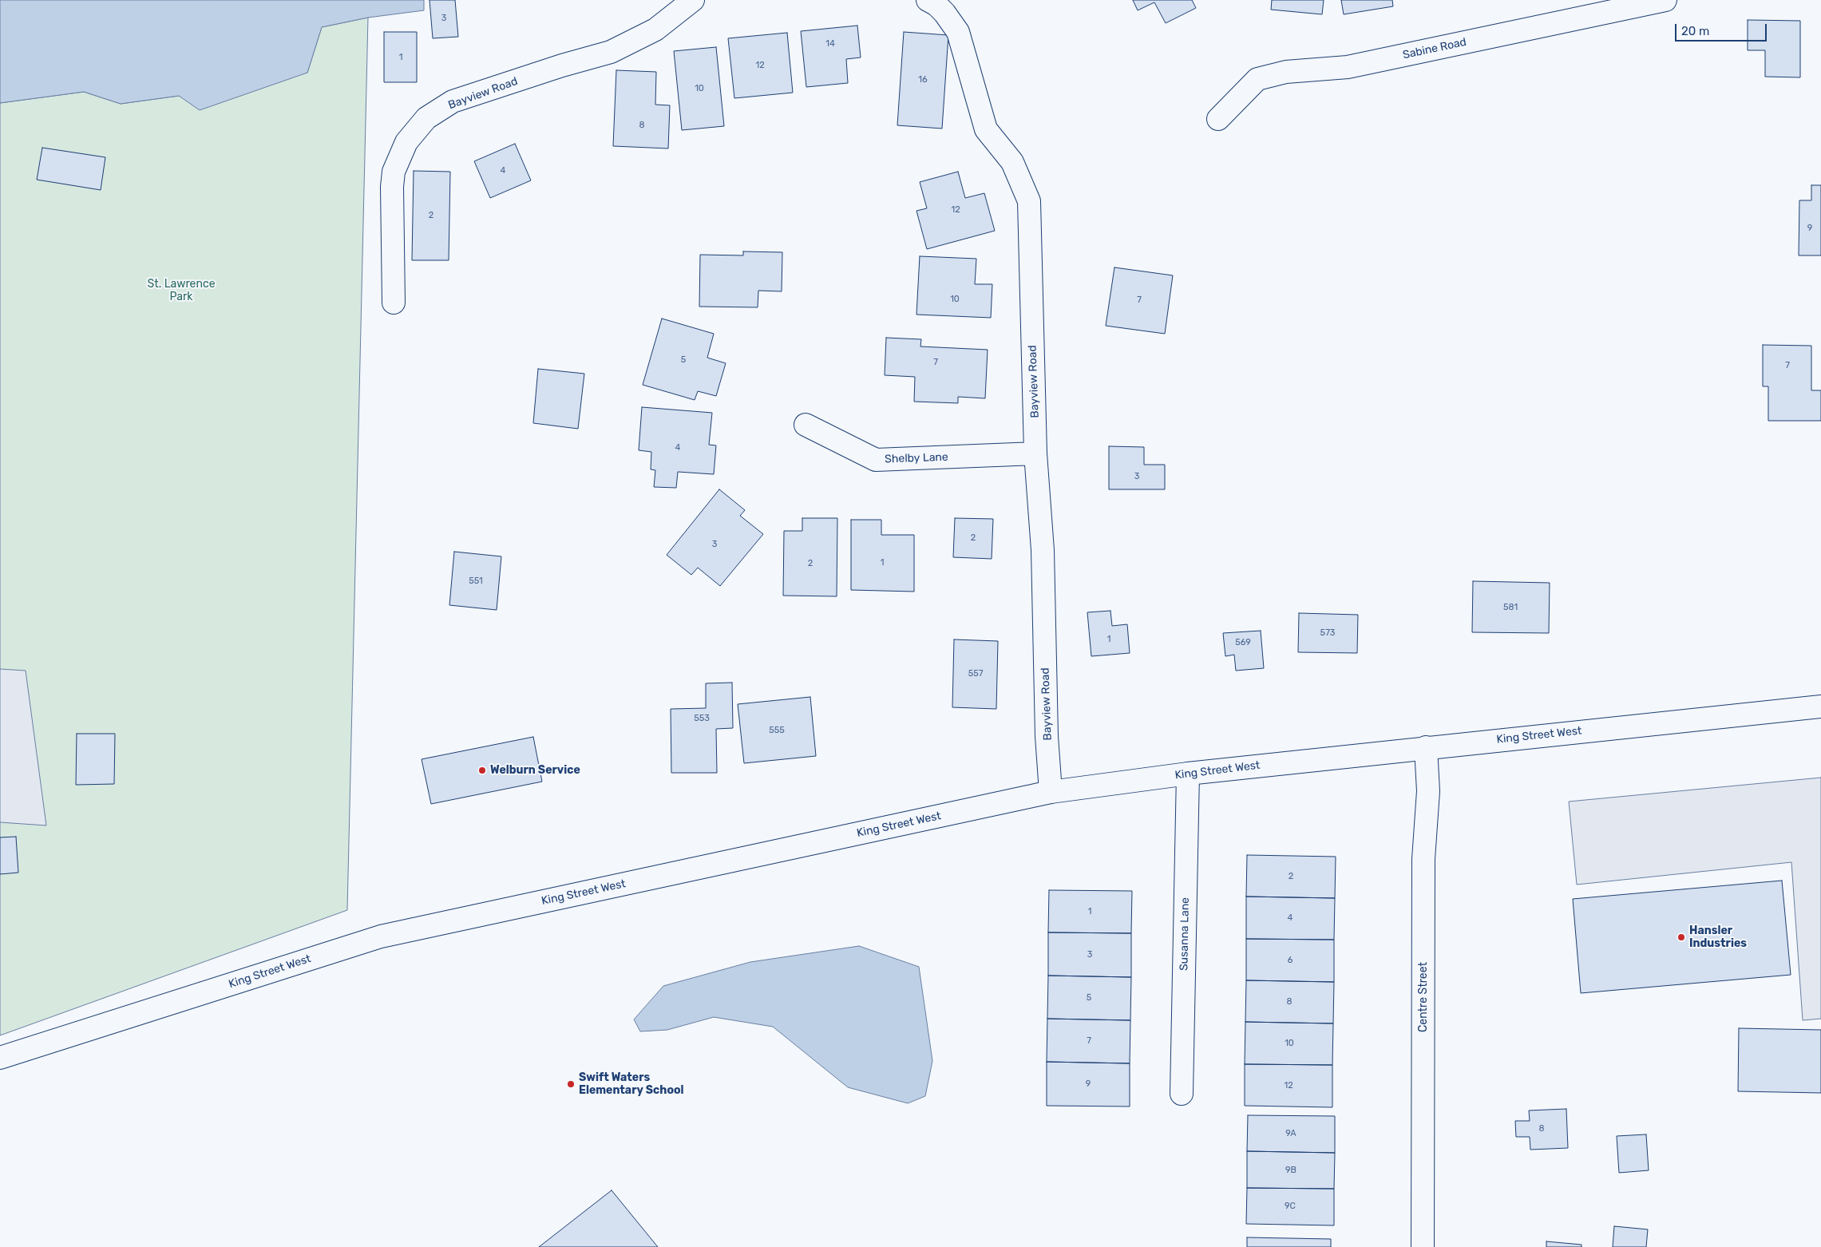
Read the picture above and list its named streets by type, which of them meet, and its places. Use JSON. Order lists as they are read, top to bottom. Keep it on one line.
{"streets":{"street":["Sabine Road","Bayview Road","Shelby Lane","King Street West","Susanna Lane","Centre Street"]},"crossings":[["Bayview Road","Shelby Lane"],["Bayview Road","King Street West"],["King Street West","Susanna Lane"],["King Street West","Centre Street"]],"parks":["St. Lawrence Park"],"places":["Welburn Service","Hansler Industries","Swift Waters Elementary School"],"house_numbers":["3","14","1","12","16","10","8","4","12","2","9","10","7","5","7","7","4","3","2","3","1","2","551","581","573","1","569","557","553","555","2","1","4","3","6","5","8","7","10","9","12","8","9A","9B","9C"],"scale_bar":"20 m"}
